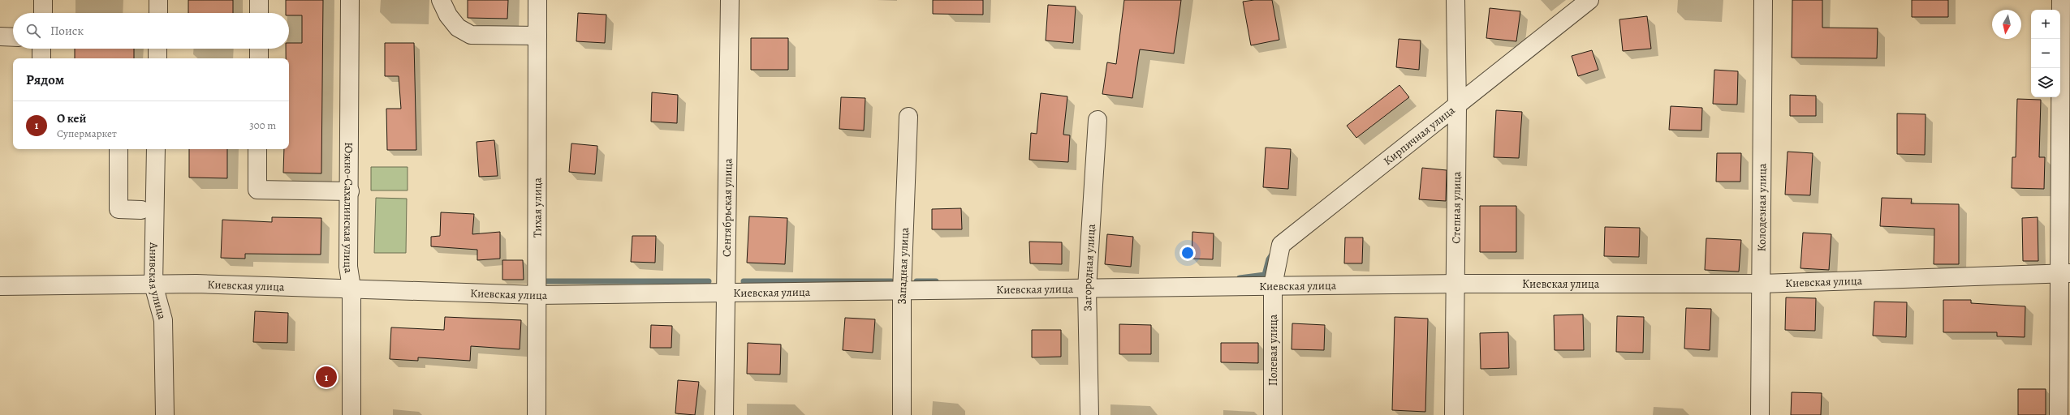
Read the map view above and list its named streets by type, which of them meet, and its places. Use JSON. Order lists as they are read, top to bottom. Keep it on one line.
{"streets":{"street":["Кирпичная улица","Южно-Сахалинская улица","Тихая улица","Сентябрьская улица","Степная улица","Колодезная улица","Западная улица","Загородная улица","Анивская улица","Киевская улица","Полевая улица"]},"crossings":[["Кирпичная улица","Степная улица"],["Кирпичная улица","Киевская улица"],["Кирпичная улица","Полевая улица"],["Южно-Сахалинская улица","Киевская улица"],["Тихая улица","Киевская улица"],["Сентябрьская улица","Киевская улица"],["Степная улица","Киевская улица"],["Колодезная улица","Киевская улица"],["Западная улица","Киевская улица"],["Загородная улица","Киевская улица"],["Анивская улица","Киевская улица"],["Киевская улица","Полевая улица"]],"north":"bottom","page":{"map_buttons":["+","−"],"search":"Поиск","heading":"Рядом","list":[{"mark":"1","name":"О кей","note":"Супермаркет","value":"300 m"}],"pins":"1"}}
